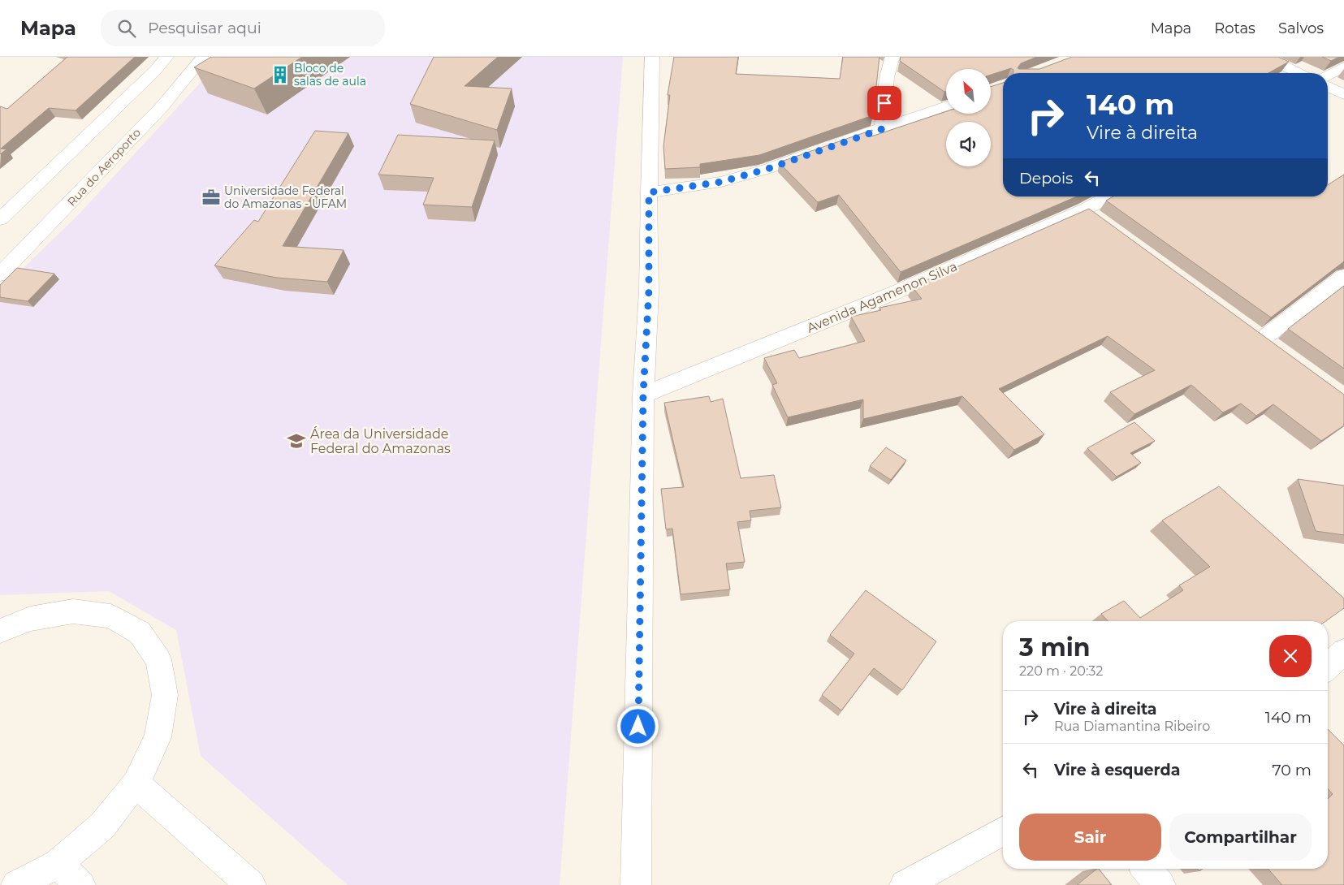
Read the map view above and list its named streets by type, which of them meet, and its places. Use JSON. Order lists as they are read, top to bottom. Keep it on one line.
{"streets":{"street":["Rua do Aeroporto","Avenida Agamenon Silva"]},"places":{"building":["Bloco de salas de aula"],"office":["Universidade Federal do Amazonas - UFAM"],"school or university":["Área da Universidade Federal do Amazonas"]},"north":"top left","page":{"header":"Mapa","search":"Pesquisar aqui","nav":["Mapa","Rotas","Salvos"],"turn":["140 m","Vire à direita"],"then":"Depois","heading":["3 min","220 m · 20:32"],"list":[{"name":"Vire à direita","note":"Rua Diamantina Ribeiro","value":"140 m"},{"name":"Vire à esquerda","value":"70 m"}],"buttons":["Sair","Compartilhar"]}}
